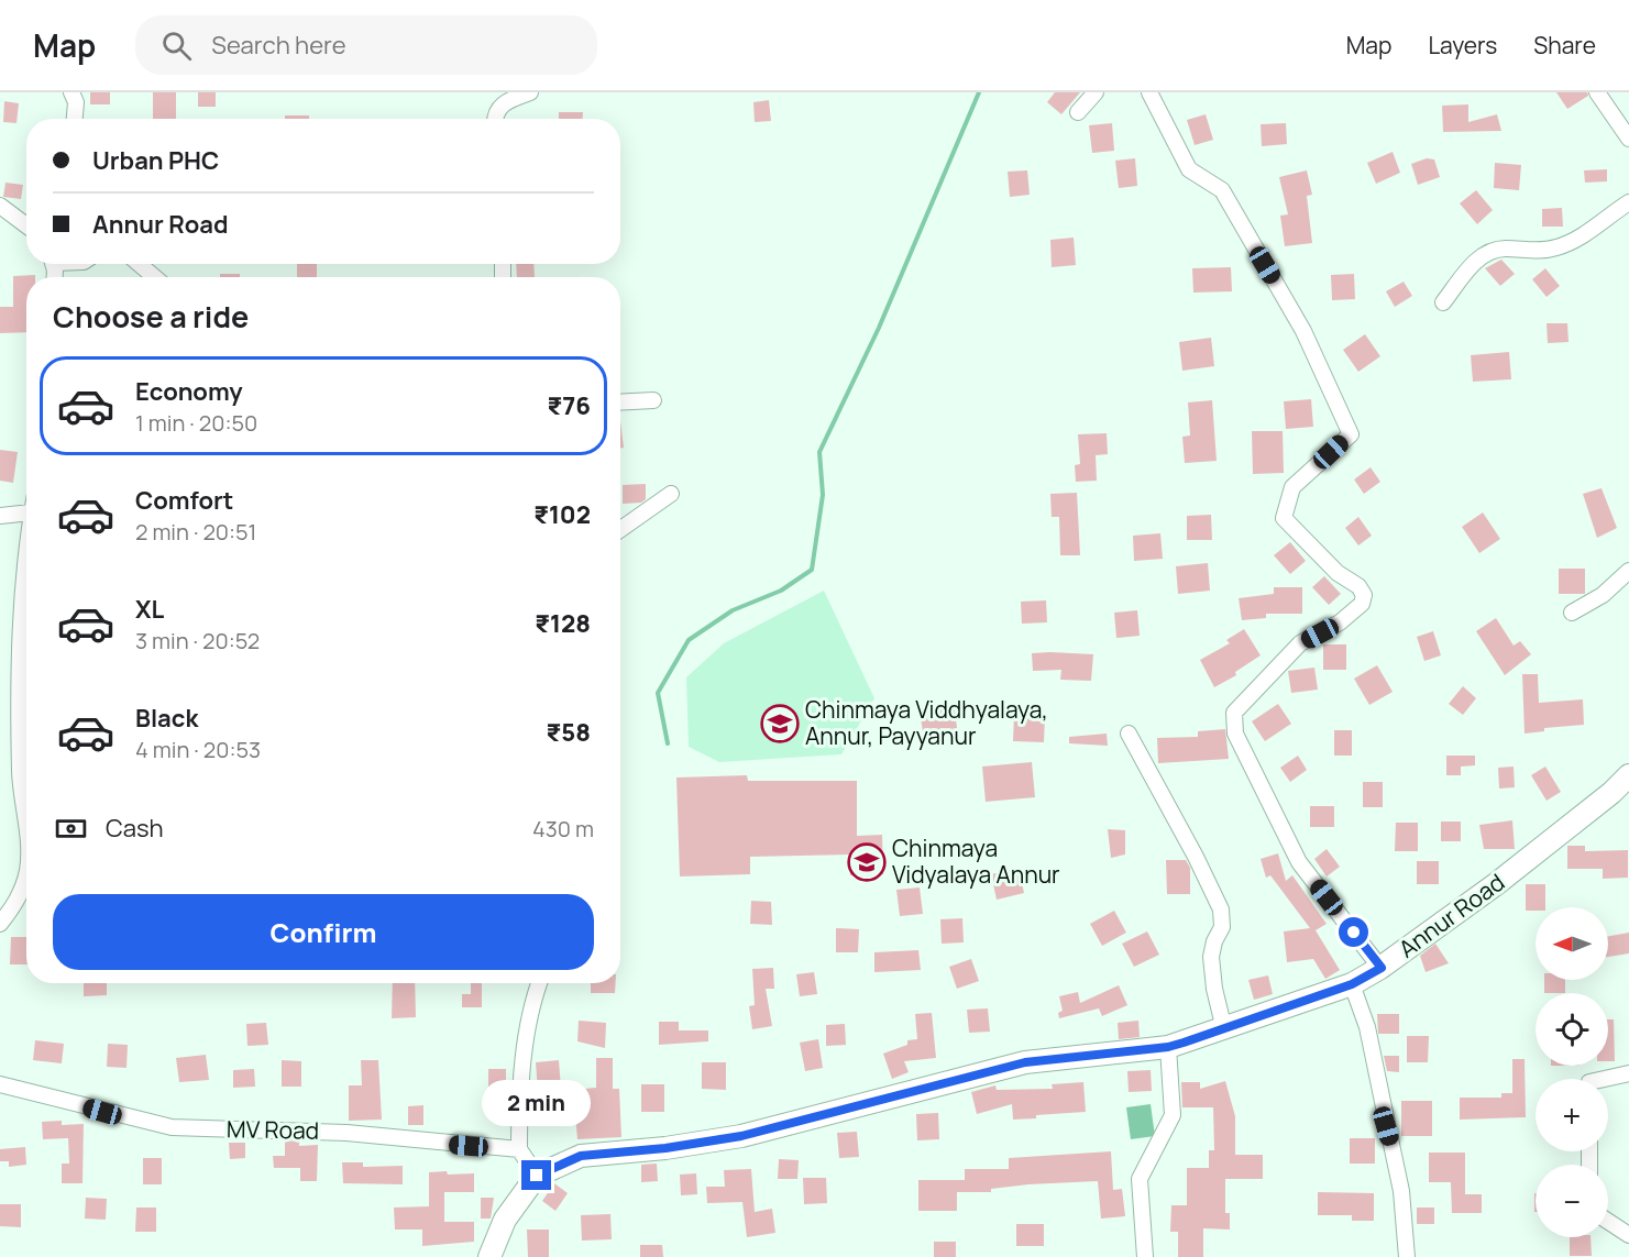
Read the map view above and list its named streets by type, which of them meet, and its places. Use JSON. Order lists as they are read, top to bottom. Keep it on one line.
{"streets":{"main road":["Annur Road"],"street":["MV Road"]},"places":{"school or university":["Chinmaya Viddhyalaya, Annur, Payyanur","Chinmaya Vidyalaya Annur"]},"north":"left","page":{"header":"Map","search":"Search here","nav":["Map","Layers","Share"],"banner":["Urban PHC","Annur Road"],"heading":"Choose a ride","list":[{"name":"Economy","note":"1 min · 20:50","value":"₹76"},{"name":"Comfort","note":"2 min · 20:51","value":"₹102"},{"name":"XL","note":"3 min · 20:52","value":"₹128"},{"name":"Black","note":"4 min · 20:53","value":"₹58"}],"pay":["Cash","430 m"],"buttons":"Confirm","map_buttons":["+","−"],"bubble":"2 min"}}
